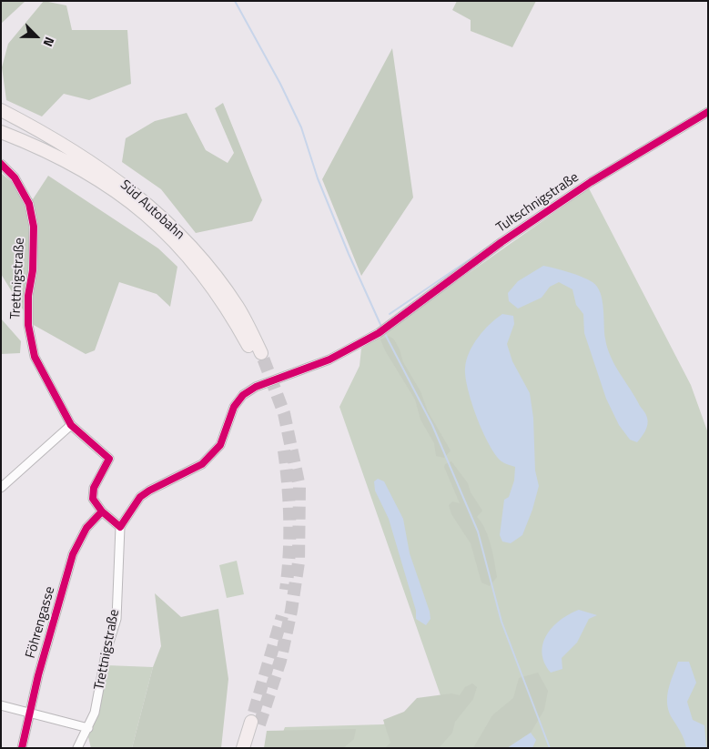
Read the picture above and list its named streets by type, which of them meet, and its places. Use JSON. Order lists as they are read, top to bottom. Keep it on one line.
{"streets":{"highway":["Süd Autobahn"],"street":["Tultschnigstraße","Trettnigstraße","Föhrengasse"]},"crossings":[["Tultschnigstraße","Trettnigstraße"],["Trettnigstraße","Föhrengasse"]],"north":"bottom right"}
